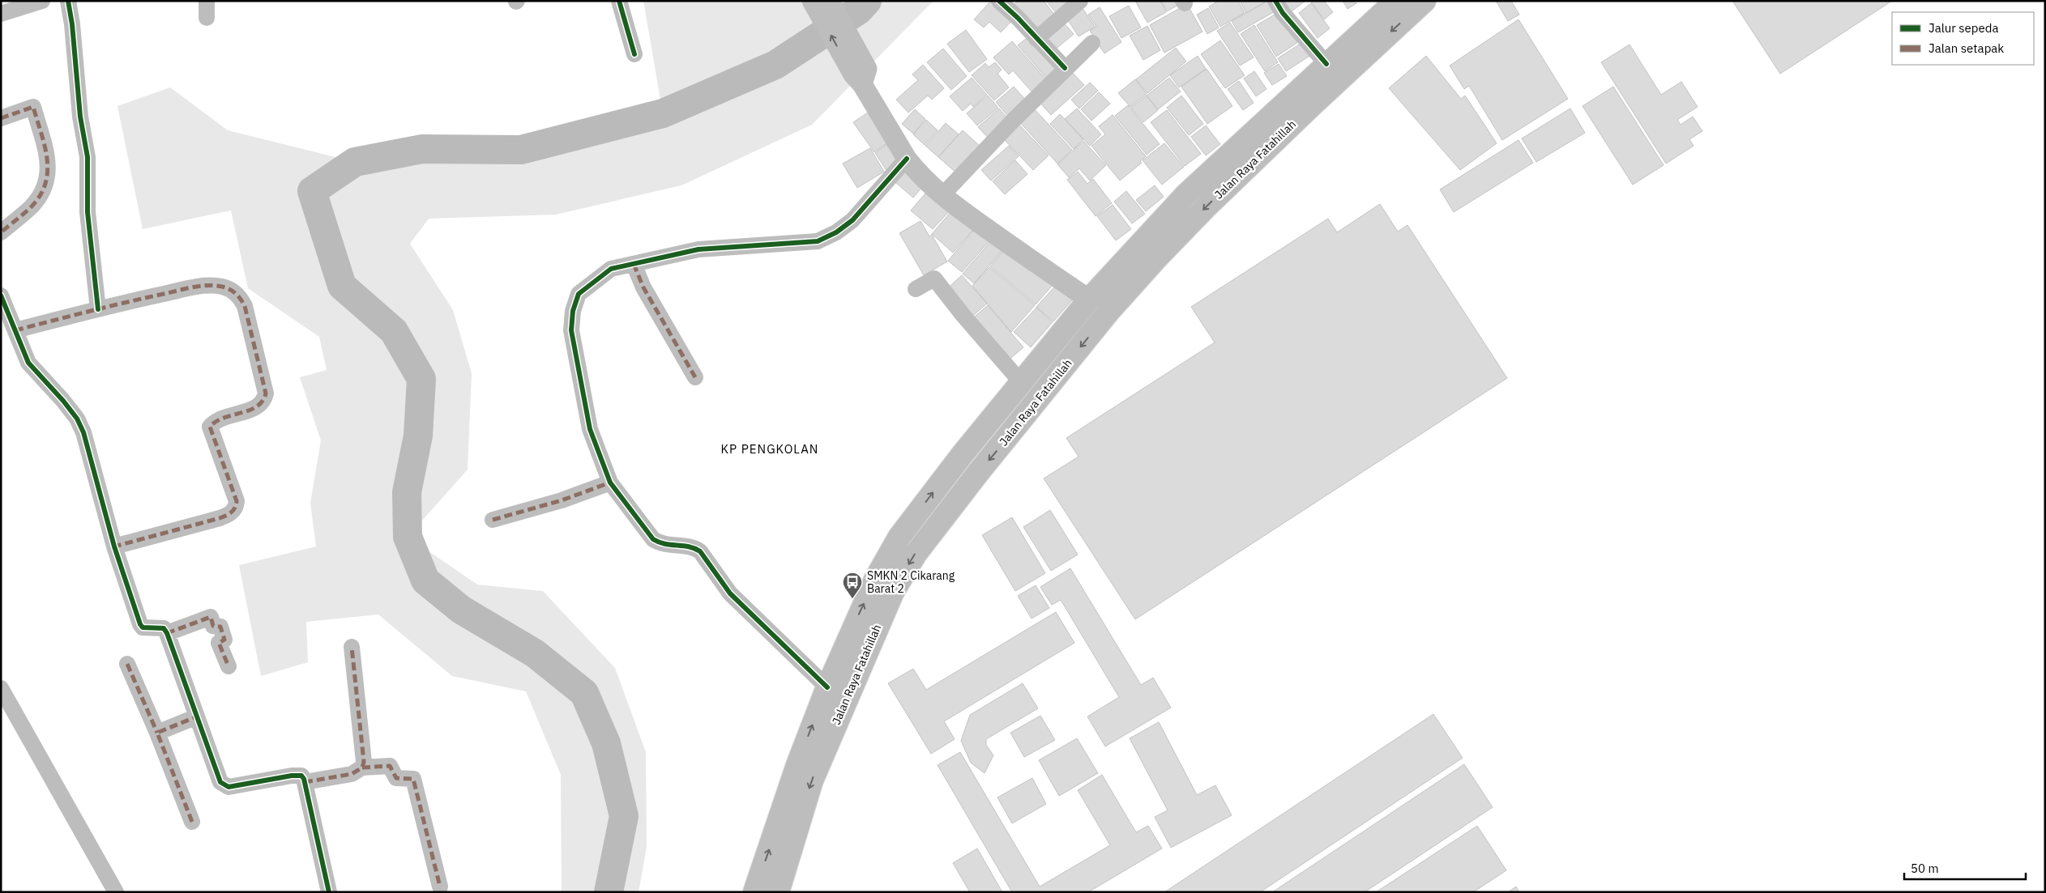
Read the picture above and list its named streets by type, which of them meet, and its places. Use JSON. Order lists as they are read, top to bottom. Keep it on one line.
{"streets":{"highway":["Jalan Raya Fatahillah"]},"districts":["KP PENGKOLAN"],"places":{"bus stop":["SMKN 2 Cikarang Barat 2"]},"legend":["Jalur sepeda","Jalan setapak"],"scale_bar":"50 m"}
